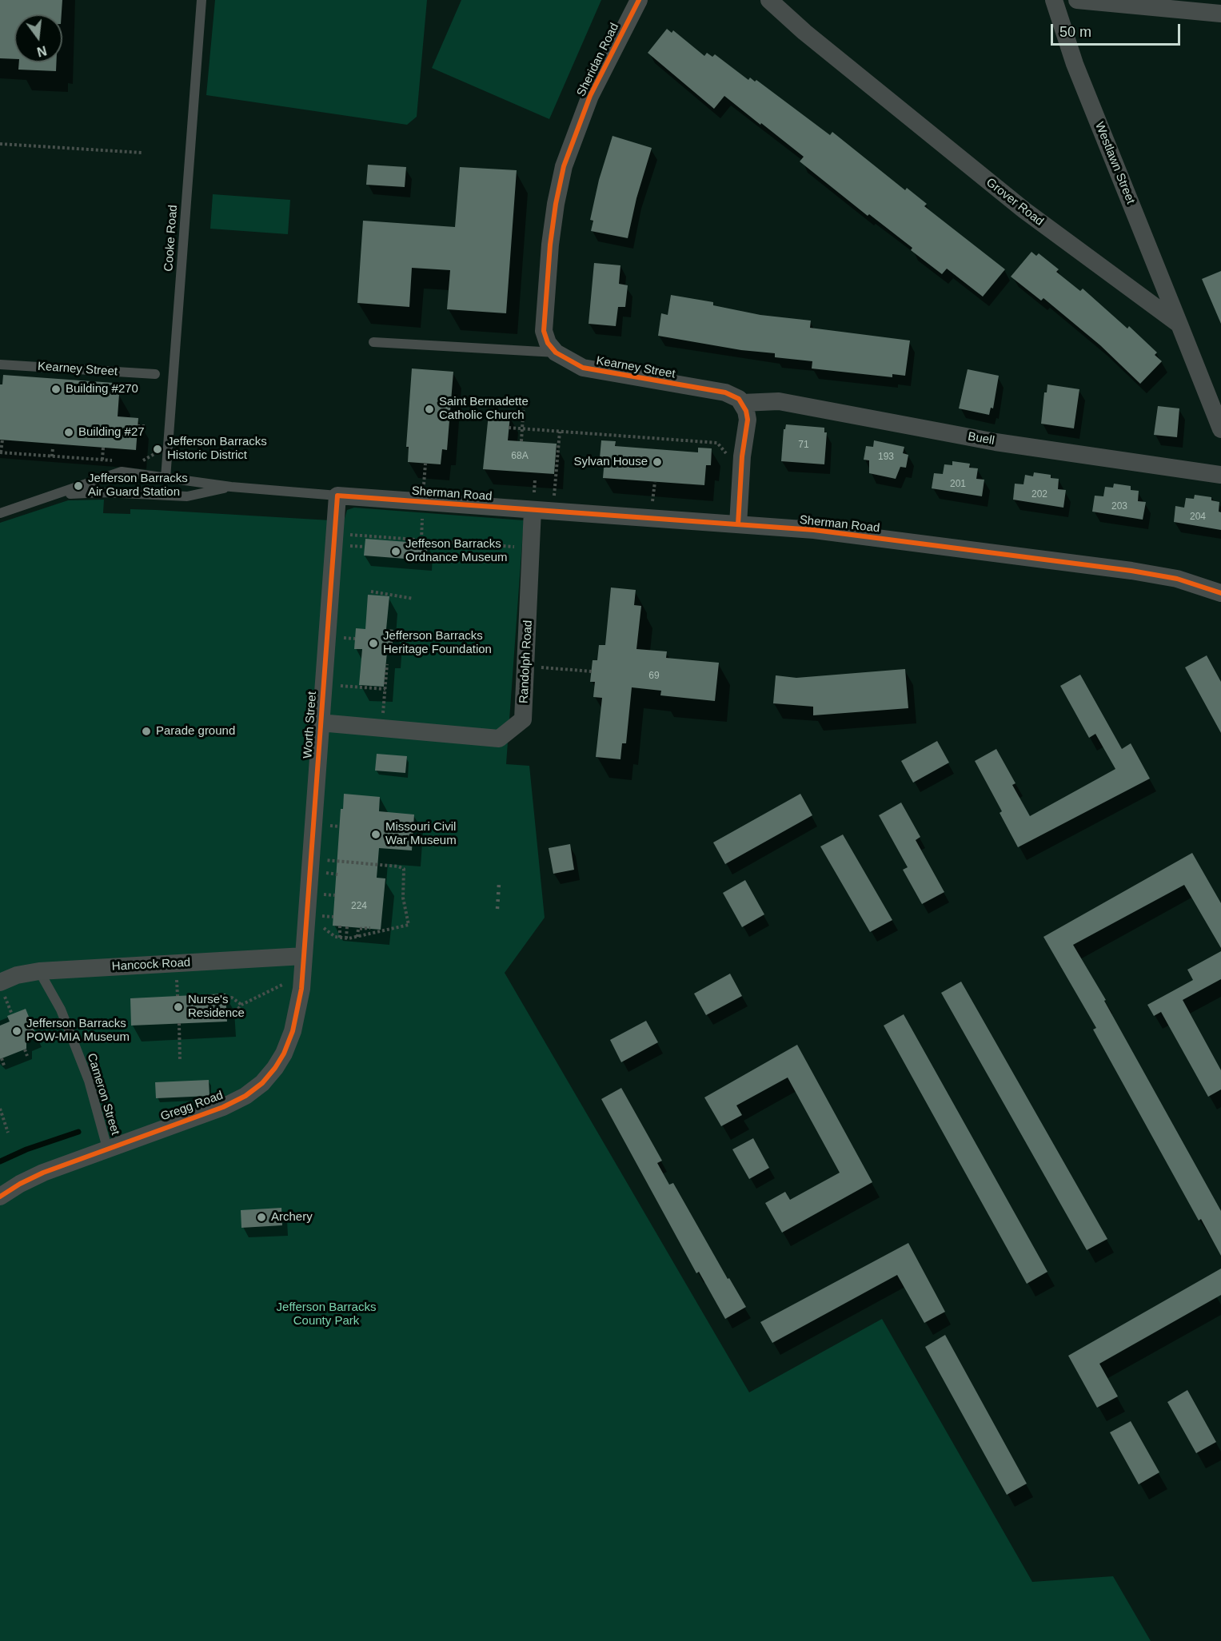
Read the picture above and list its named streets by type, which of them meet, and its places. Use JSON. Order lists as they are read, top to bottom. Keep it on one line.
{"streets":{"street":["Sheridan Road","Westlawn Street","Grover Road","Kearney Street","Buell","Sherman Road","Randolph Road","Worth Street","Hancock Road","Gregg Road"],"lane":["Cooke Road","Cameron Street"]},"crossings":[["Sheridan Road","Kearney Street"],["Westlawn Street","Grover Road"],["Kearney Street","Buell"],["Sherman Road","Randolph Road"],["Sherman Road","Worth Street"],["Randolph Road","Worth Street"],["Worth Street","Hancock Road"],["Worth Street","Gregg Road"],["Hancock Road","Cameron Street"],["Hancock Road","Gregg Road"],["Cameron Street","Gregg Road"]],"parks":["Jefferson Barracks County Park"],"places":["Building #270","Saint Bernadette Catholic Church","Building #27","Jefferson Barracks Historic District","Sylvan House","Jefferson Barracks Air Guard Station","Jeffeson Barracks Ordnance Museum","Jefferson Barracks Heritage Foundation","Parade ground","Missouri Civil War Museum","Nurse's Residence","Jefferson Barracks POW-MIA Museum","Archery"],"house_numbers":["71","68A","193","201","202","203","204","69","224"],"scale_bar":"50 m","north":"bottom"}
